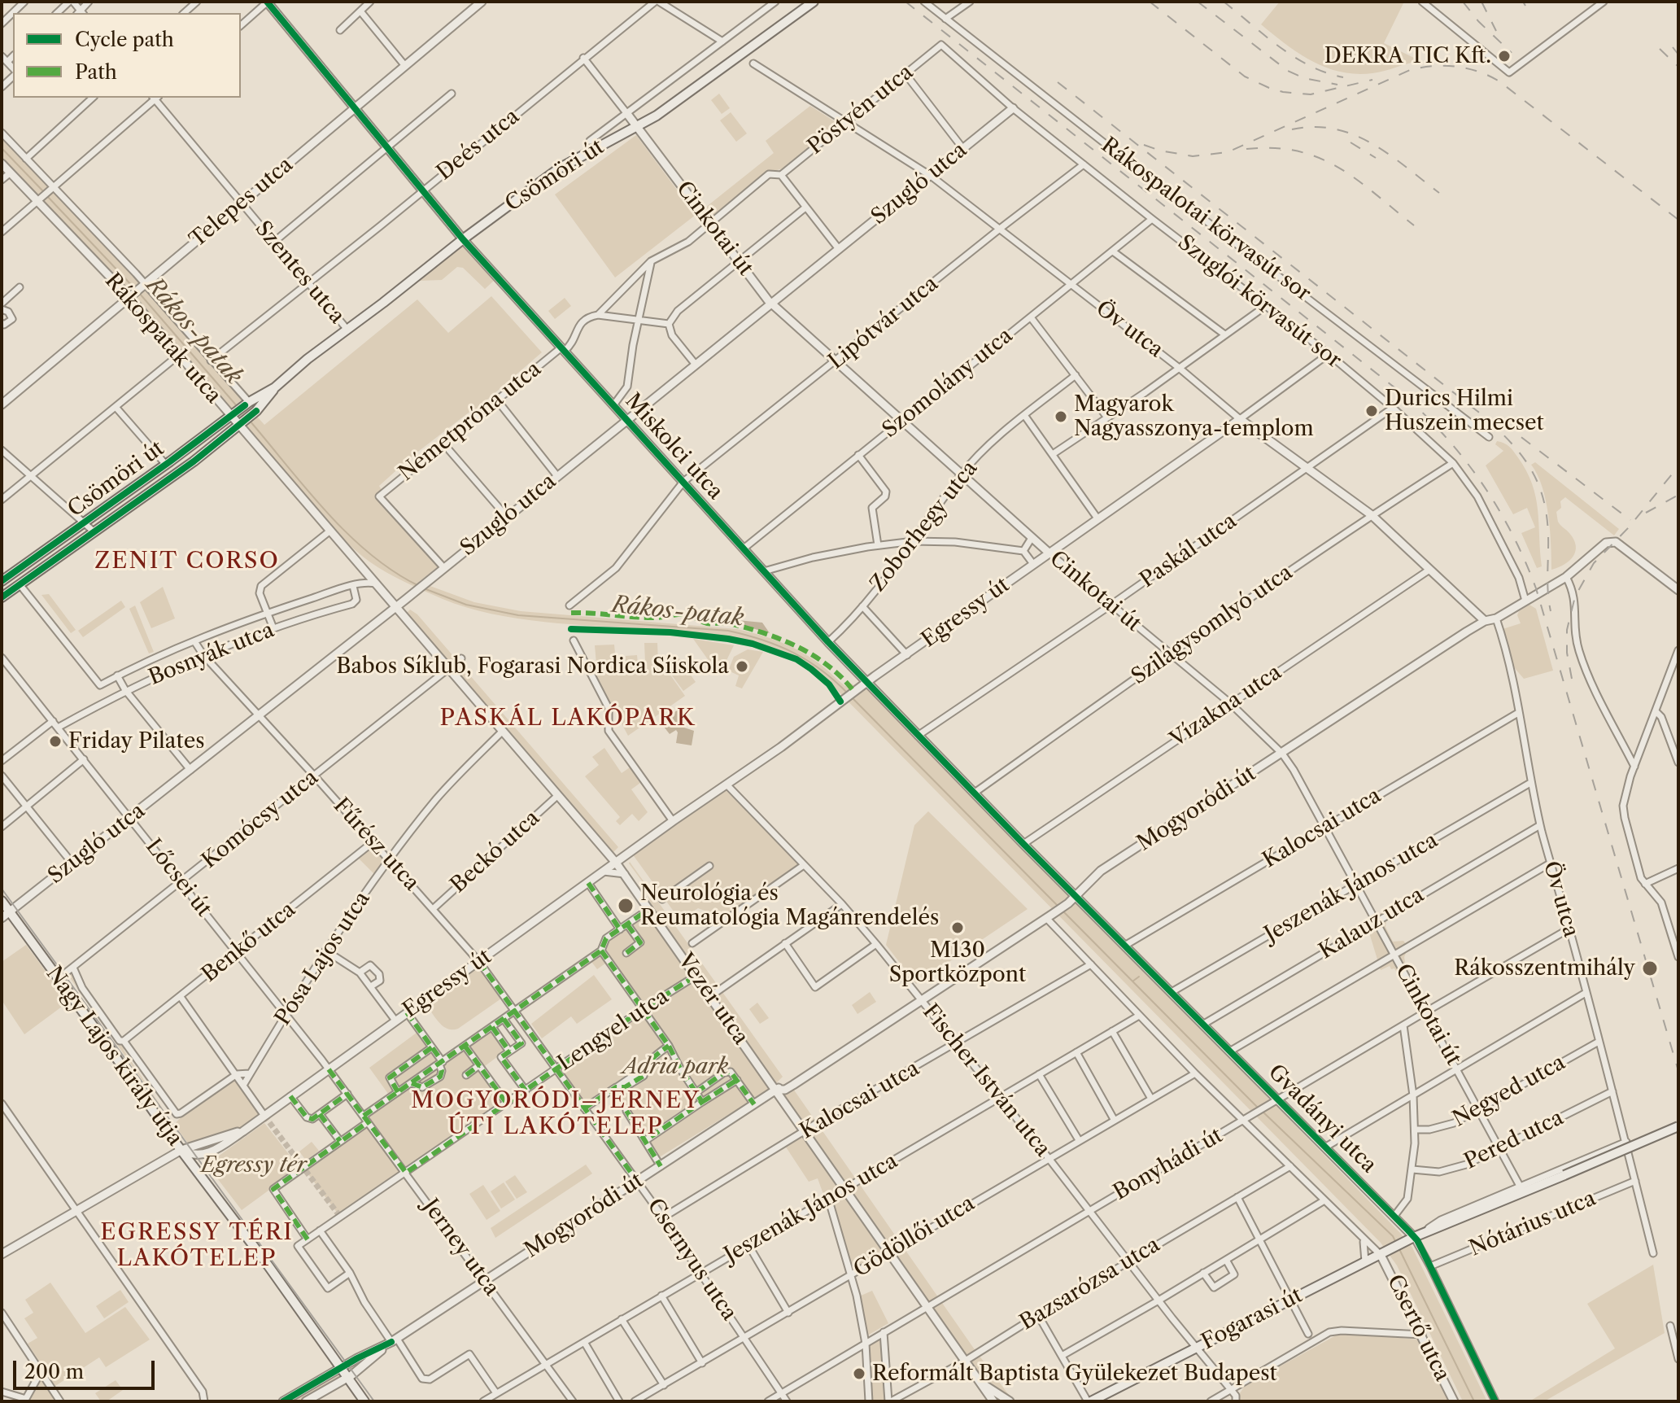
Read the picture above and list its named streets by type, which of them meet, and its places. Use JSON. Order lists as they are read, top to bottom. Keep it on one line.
{"streets":{"main road":["Csömöri út","Nagy Lajos király útja","Fogarasi út"],"street":["Pöstyén utca","Deés utca","Szugló utca","Telepes utca","Rákospalotai körvasút sor","Cinkotai út","Szentes utca","Szuglói körvasút sor","Lipótvár utca","Öv utca","Rákospatak utca","Szomolány utca","Németpróna utca","Miskolci utca","Zoborhegy utca","Paskál utca","Egressy út","Szilágysomlyó utca","Bosnyák utca","Vízakna utca","Mogyoródi út","Komócsy utca","Kalocsai utca","Fűrész utca","Beckó utca","Lőcsei út","Jeszenák János utca","Kalauz utca","Benkő utca","Pósa Lajos utca","Vezér utca","Lengyel utca","Fischer István utca","Negyed utca","Gvadányi utca","Pered utca","Bonyhádi út","Nótárius utca","Gödöllői utca","Jerney utca","Csernyus utca","Bazsarózsa utca","Csertő utca"]},"crossings":[["Pöstyén utca","Szuglói körvasút sor"],["Pöstyén utca","Öv utca"],["Deés utca","Cinkotai út"],["Deés utca","Szentes utca"],["Deés utca","Rákospatak utca"],["Deés utca","Miskolci utca"],["Csömöri út","Cinkotai út"],["Csömöri út","Szentes utca"],["Csömöri út","Rákospatak utca"],["Csömöri út","Miskolci utca"],["Szugló utca","Cinkotai út"],["Szugló utca","Szuglói körvasút sor"],["Szugló utca","Öv utca"],["Szugló utca","Rákospatak utca"],["Szugló utca","Németpróna utca"],["Szugló utca","Miskolci utca"],["Szugló utca","Fűrész utca"],["Szugló utca","Lőcsei út"],["Szugló utca","Vezér utca"],["Szugló utca","Nagy Lajos király útja"],["Telepes utca","Szentes utca"],["Telepes utca","Rákospatak utca"],["Telepes utca","Miskolci utca"],["Cinkotai út","Lipótvár utca"],["Cinkotai út","Szomolány utca"],["Cinkotai út","Zoborhegy utca"],["Cinkotai út","Paskál utca"],["Cinkotai út","Egressy út"],["Cinkotai út","Szilágysomlyó utca"],["Cinkotai út","Vízakna utca"],["Cinkotai út","Mogyoródi út"],["Cinkotai út","Kalocsai utca"],["Cinkotai út","Jeszenák János utca"],["Cinkotai út","Kalauz utca"],["Cinkotai út","Negyed utca"],["Cinkotai út","Pered utca"],["Cinkotai út","Bonyhádi út"],["Cinkotai út","Fogarasi út"],["Szuglói körvasút sor","Lipótvár utca"],["Szuglói körvasút sor","Szomolány utca"],["Szuglói körvasút sor","Paskál utca"],["Szuglói körvasút sor","Egressy út"],["Szuglói körvasút sor","Szilágysomlyó utca"],["Szuglói körvasút sor","Mogyoródi út"],["Lipótvár utca","Öv utca"],["Lipótvár utca","Miskolci utca"],["Öv utca","Szomolány utca"],["Öv utca","Paskál utca"],["Öv utca","Egressy út"],["Öv utca","Szilágysomlyó utca"],["Öv utca","Vízakna utca"],["Öv utca","Mogyoródi út"],["Öv utca","Kalocsai utca"],["Öv utca","Jeszenák János utca"],["Öv utca","Kalauz utca"],["Öv utca","Negyed utca"],["Öv utca","Pered utca"],["Öv utca","Bonyhádi út"],["Öv utca","Nótárius utca"],["Öv utca","Fogarasi út"],["Rákospatak utca","Bosnyák utca"],["Rákospatak utca","Vezér utca"],["Szomolány utca","Miskolci utca"],["Németpróna utca","Miskolci utca"],["Miskolci utca","Zoborhegy utca"],["Miskolci utca","Paskál utca"],["Miskolci utca","Egressy út"],["Miskolci utca","Szilágysomlyó utca"],["Miskolci utca","Vízakna utca"],["Miskolci utca","Mogyoródi út"],["Miskolci utca","Gvadányi utca"],["Egressy út","Fűrész utca"],["Egressy út","Lőcsei út"],["Egressy út","Vezér utca"],["Egressy út","Nagy Lajos király útja"],["Egressy út","Fischer István utca"],["Egressy út","Jerney utca"],["Egressy út","Csernyus utca"],["Bosnyák utca","Fűrész utca"],["Bosnyák utca","Lőcsei út"],["Mogyoródi út","Vezér utca"],["Mogyoródi út","Nagy Lajos király útja"],["Mogyoródi út","Fischer István utca"],["Mogyoródi út","Gvadányi utca"],["Mogyoródi út","Jerney utca"],["Mogyoródi út","Csernyus utca"],["Komócsy utca","Fűrész utca"],["Komócsy utca","Lőcsei út"],["Komócsy utca","Vezér utca"],["Komócsy utca","Nagy Lajos király útja"],["Kalocsai utca","Vezér utca"],["Kalocsai utca","Fischer István utca"],["Kalocsai utca","Gvadányi utca"],["Kalocsai utca","Csernyus utca"],["Fűrész utca","Beckó utca"],["Fűrész utca","Benkő utca"],["Fűrész utca","Pósa Lajos utca"],["Fűrész utca","Csernyus utca"],["Beckó utca","Vezér utca"],["Lőcsei út","Benkő utca"],["Lőcsei út","Pósa Lajos utca"],["Lőcsei út","Jerney utca"],["Jeszenák János utca","Vezér utca"],["Jeszenák János utca","Fischer István utca"],["Jeszenák János utca","Gvadányi utca"],["Jeszenák János utca","Jerney utca"],["Jeszenák János utca","Csernyus utca"],["Kalauz utca","Gvadányi utca"],["Benkő utca","Nagy Lajos király útja"],["Pósa Lajos utca","Vezér utca"],["Vezér utca","Lengyel utca"],["Vezér utca","Bonyhádi út"],["Vezér utca","Gödöllői utca"],["Vezér utca","Bazsarózsa utca"],["Lengyel utca","Jerney utca"],["Lengyel utca","Csernyus utca"],["Fischer István utca","Bonyhádi út"],["Fischer István utca","Gödöllői utca"],["Fischer István utca","Bazsarózsa utca"],["Fischer István utca","Fogarasi út"],["Gvadányi utca","Bonyhádi út"],["Gvadányi utca","Nótárius utca"],["Gvadányi utca","Fogarasi út"],["Bonyhádi út","Csernyus utca"],["Gödöllői utca","Csernyus utca"],["Fogarasi út","Csertő utca"]],"districts":["ZENIT CORSO","PASKÁL LAKÓPARK","MOGYORÓDI–JERNEY ÚTI LAKÓTELEP","EGRESSY TÉRI LAKÓTELEP"],"water":["Rákos-patak"],"parks":["Adria park","Egressy tér"],"places":["DEKRA TIC Kft.","Durics Hilmi Huszein mecset","Magyarok Nagyasszonya-templom","Babos Síklub, Fogarasi Nordica Síiskola","Friday Pilates","Neurológia és Reumatológia Magánrendelés","M130 Sportközpont","Rákosszentmihály","Reformált Baptista Gyülekezet Budapest"],"legend":["Cycle path","Path"],"scale_bar":"200 m"}
